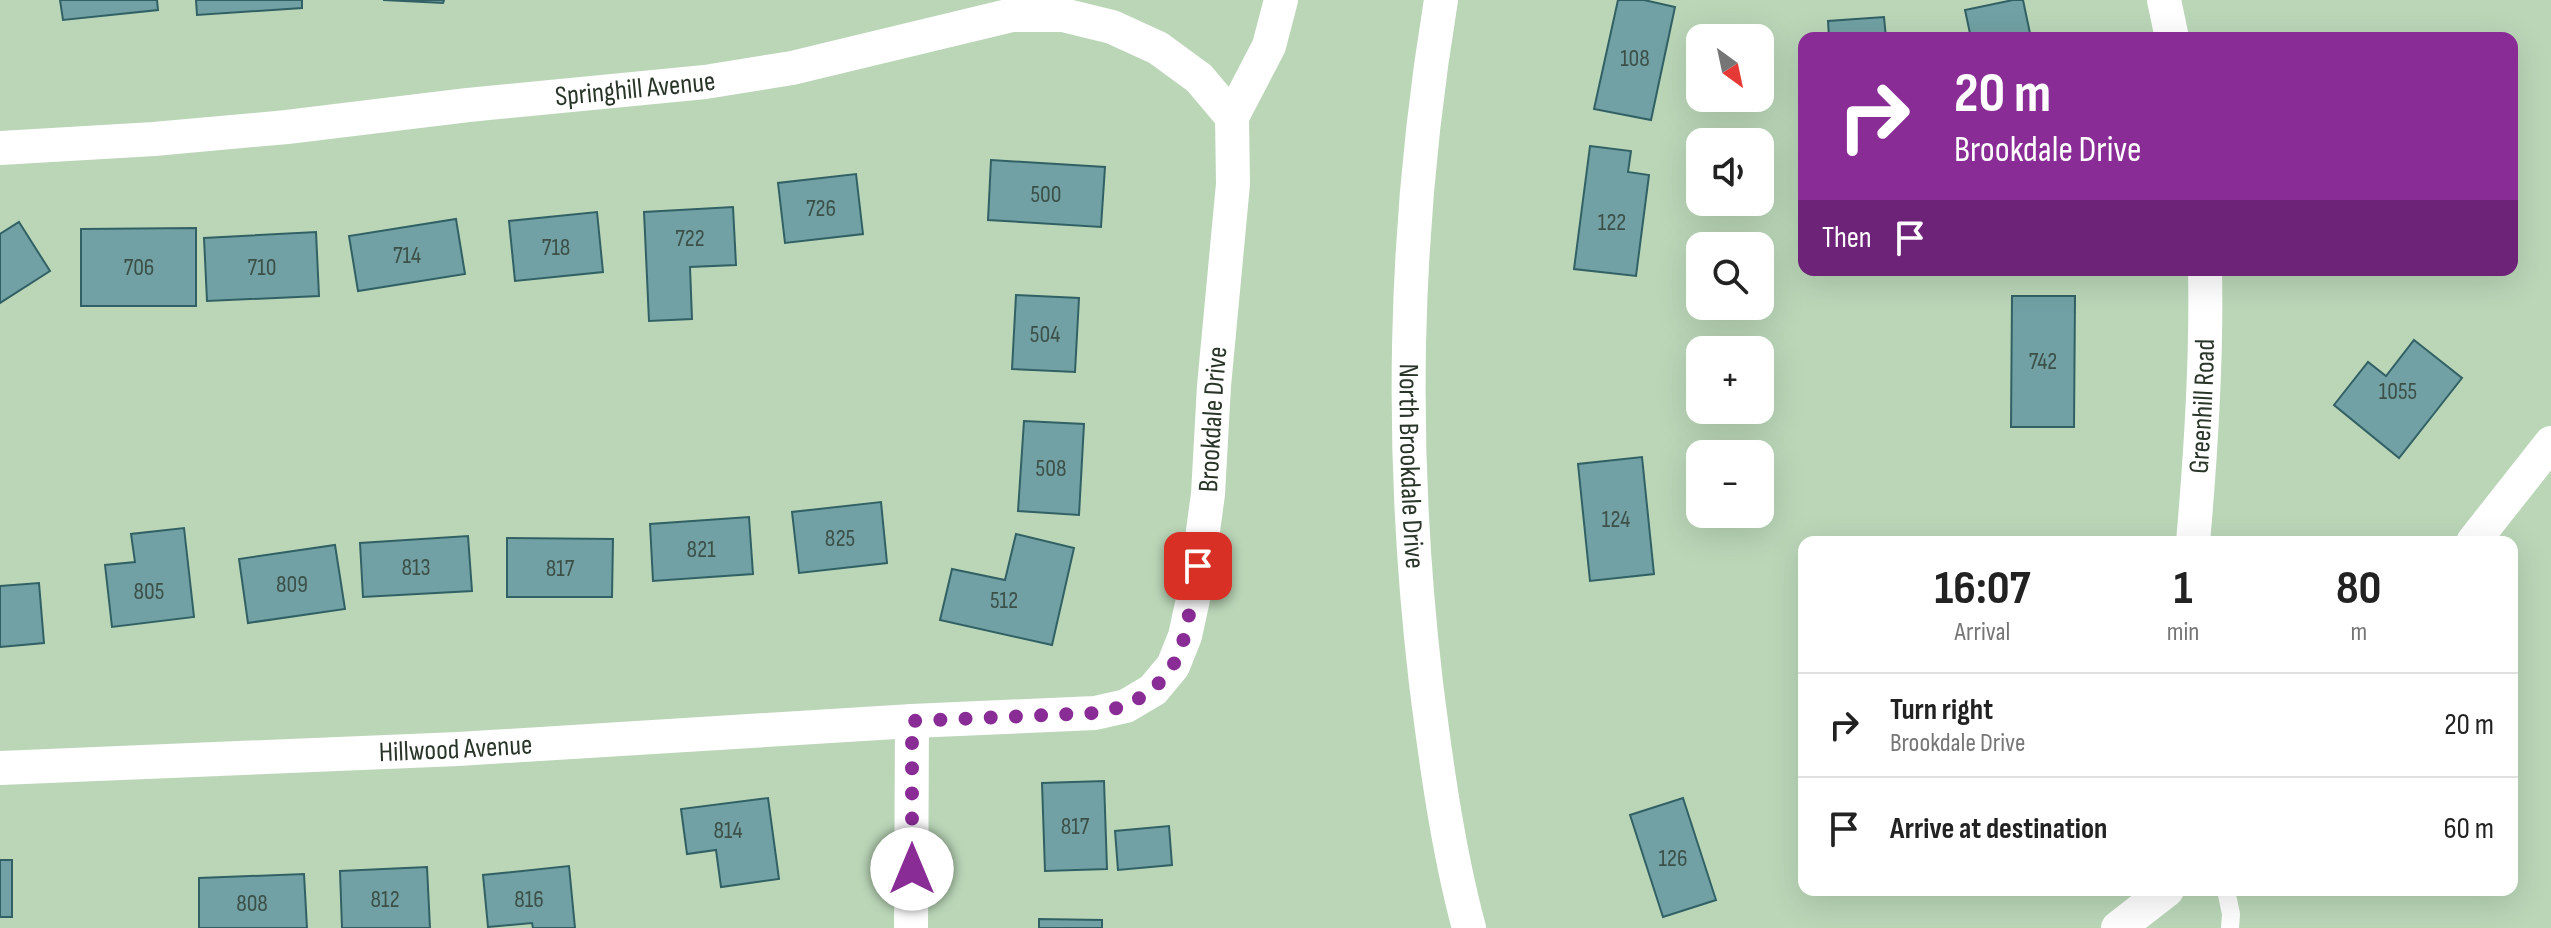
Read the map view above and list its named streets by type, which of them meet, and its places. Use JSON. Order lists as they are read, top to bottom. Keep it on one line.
{"streets":{"street":["Springhill Avenue","Greenhill Road","Brookdale Drive","North Brookdale Drive","Hillwood Avenue"]},"crossings":[["Springhill Avenue","Brookdale Drive"],["Brookdale Drive","Hillwood Avenue"]],"house_numbers":["108","500","726","122","722","718","714","706","710","504","742","1055","508","124","825","821","813","817","809","805","512","817","814","126","812","816","808"],"north":"bottom right","page":{"map_buttons":["+","−"],"turn":["20 m","Brookdale Drive"],"then":"Then","eta":["16:07","Arrival","1","min","80","m"],"list":[{"name":"Turn right","note":"Brookdale Drive","value":"20 m"},{"name":"Arrive at destination","value":"60 m"}]}}
